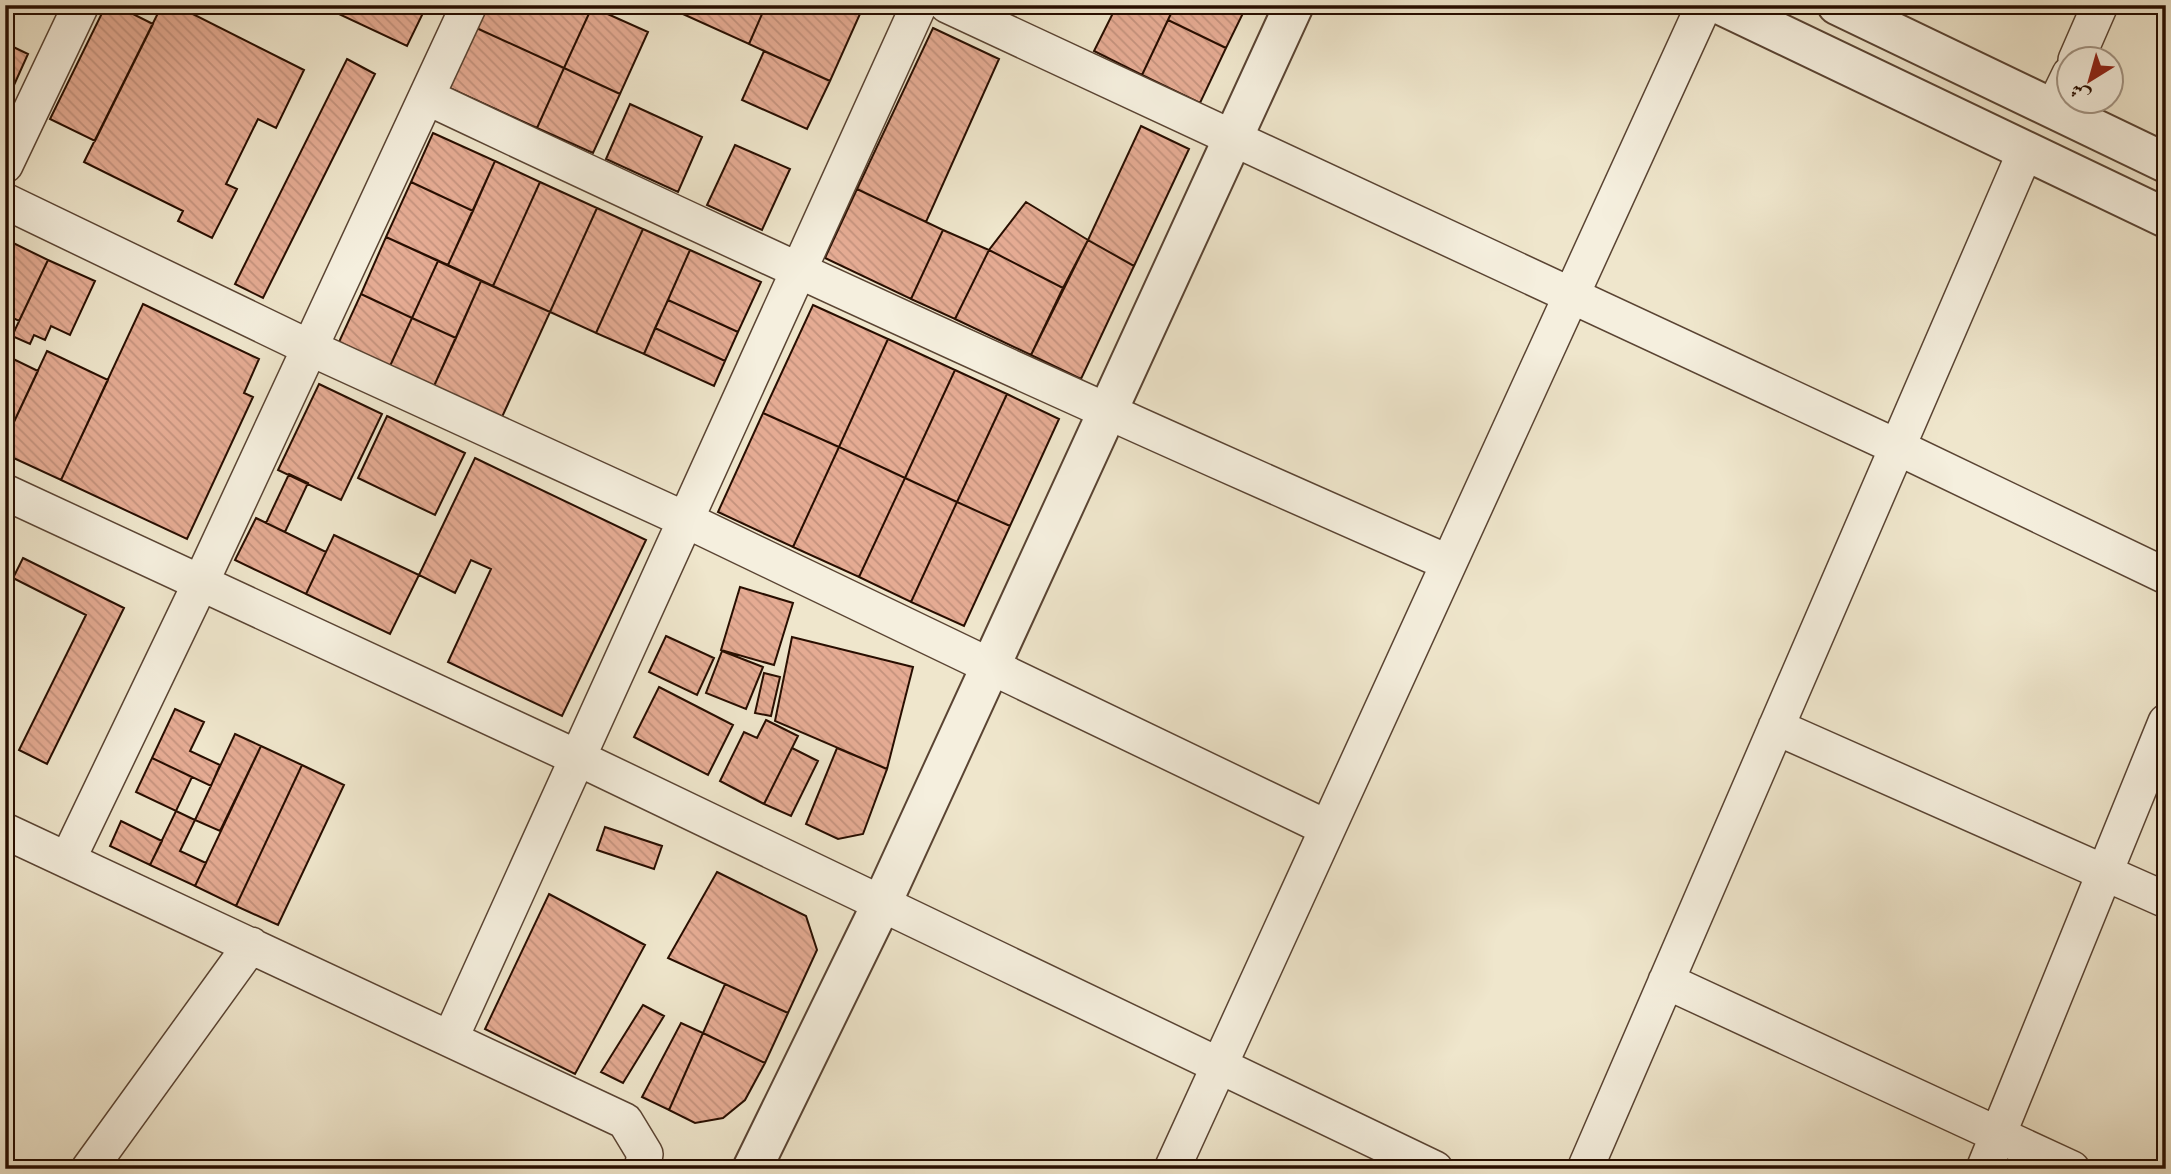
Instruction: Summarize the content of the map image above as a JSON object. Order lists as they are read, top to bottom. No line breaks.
{"north":"bottom left"}
